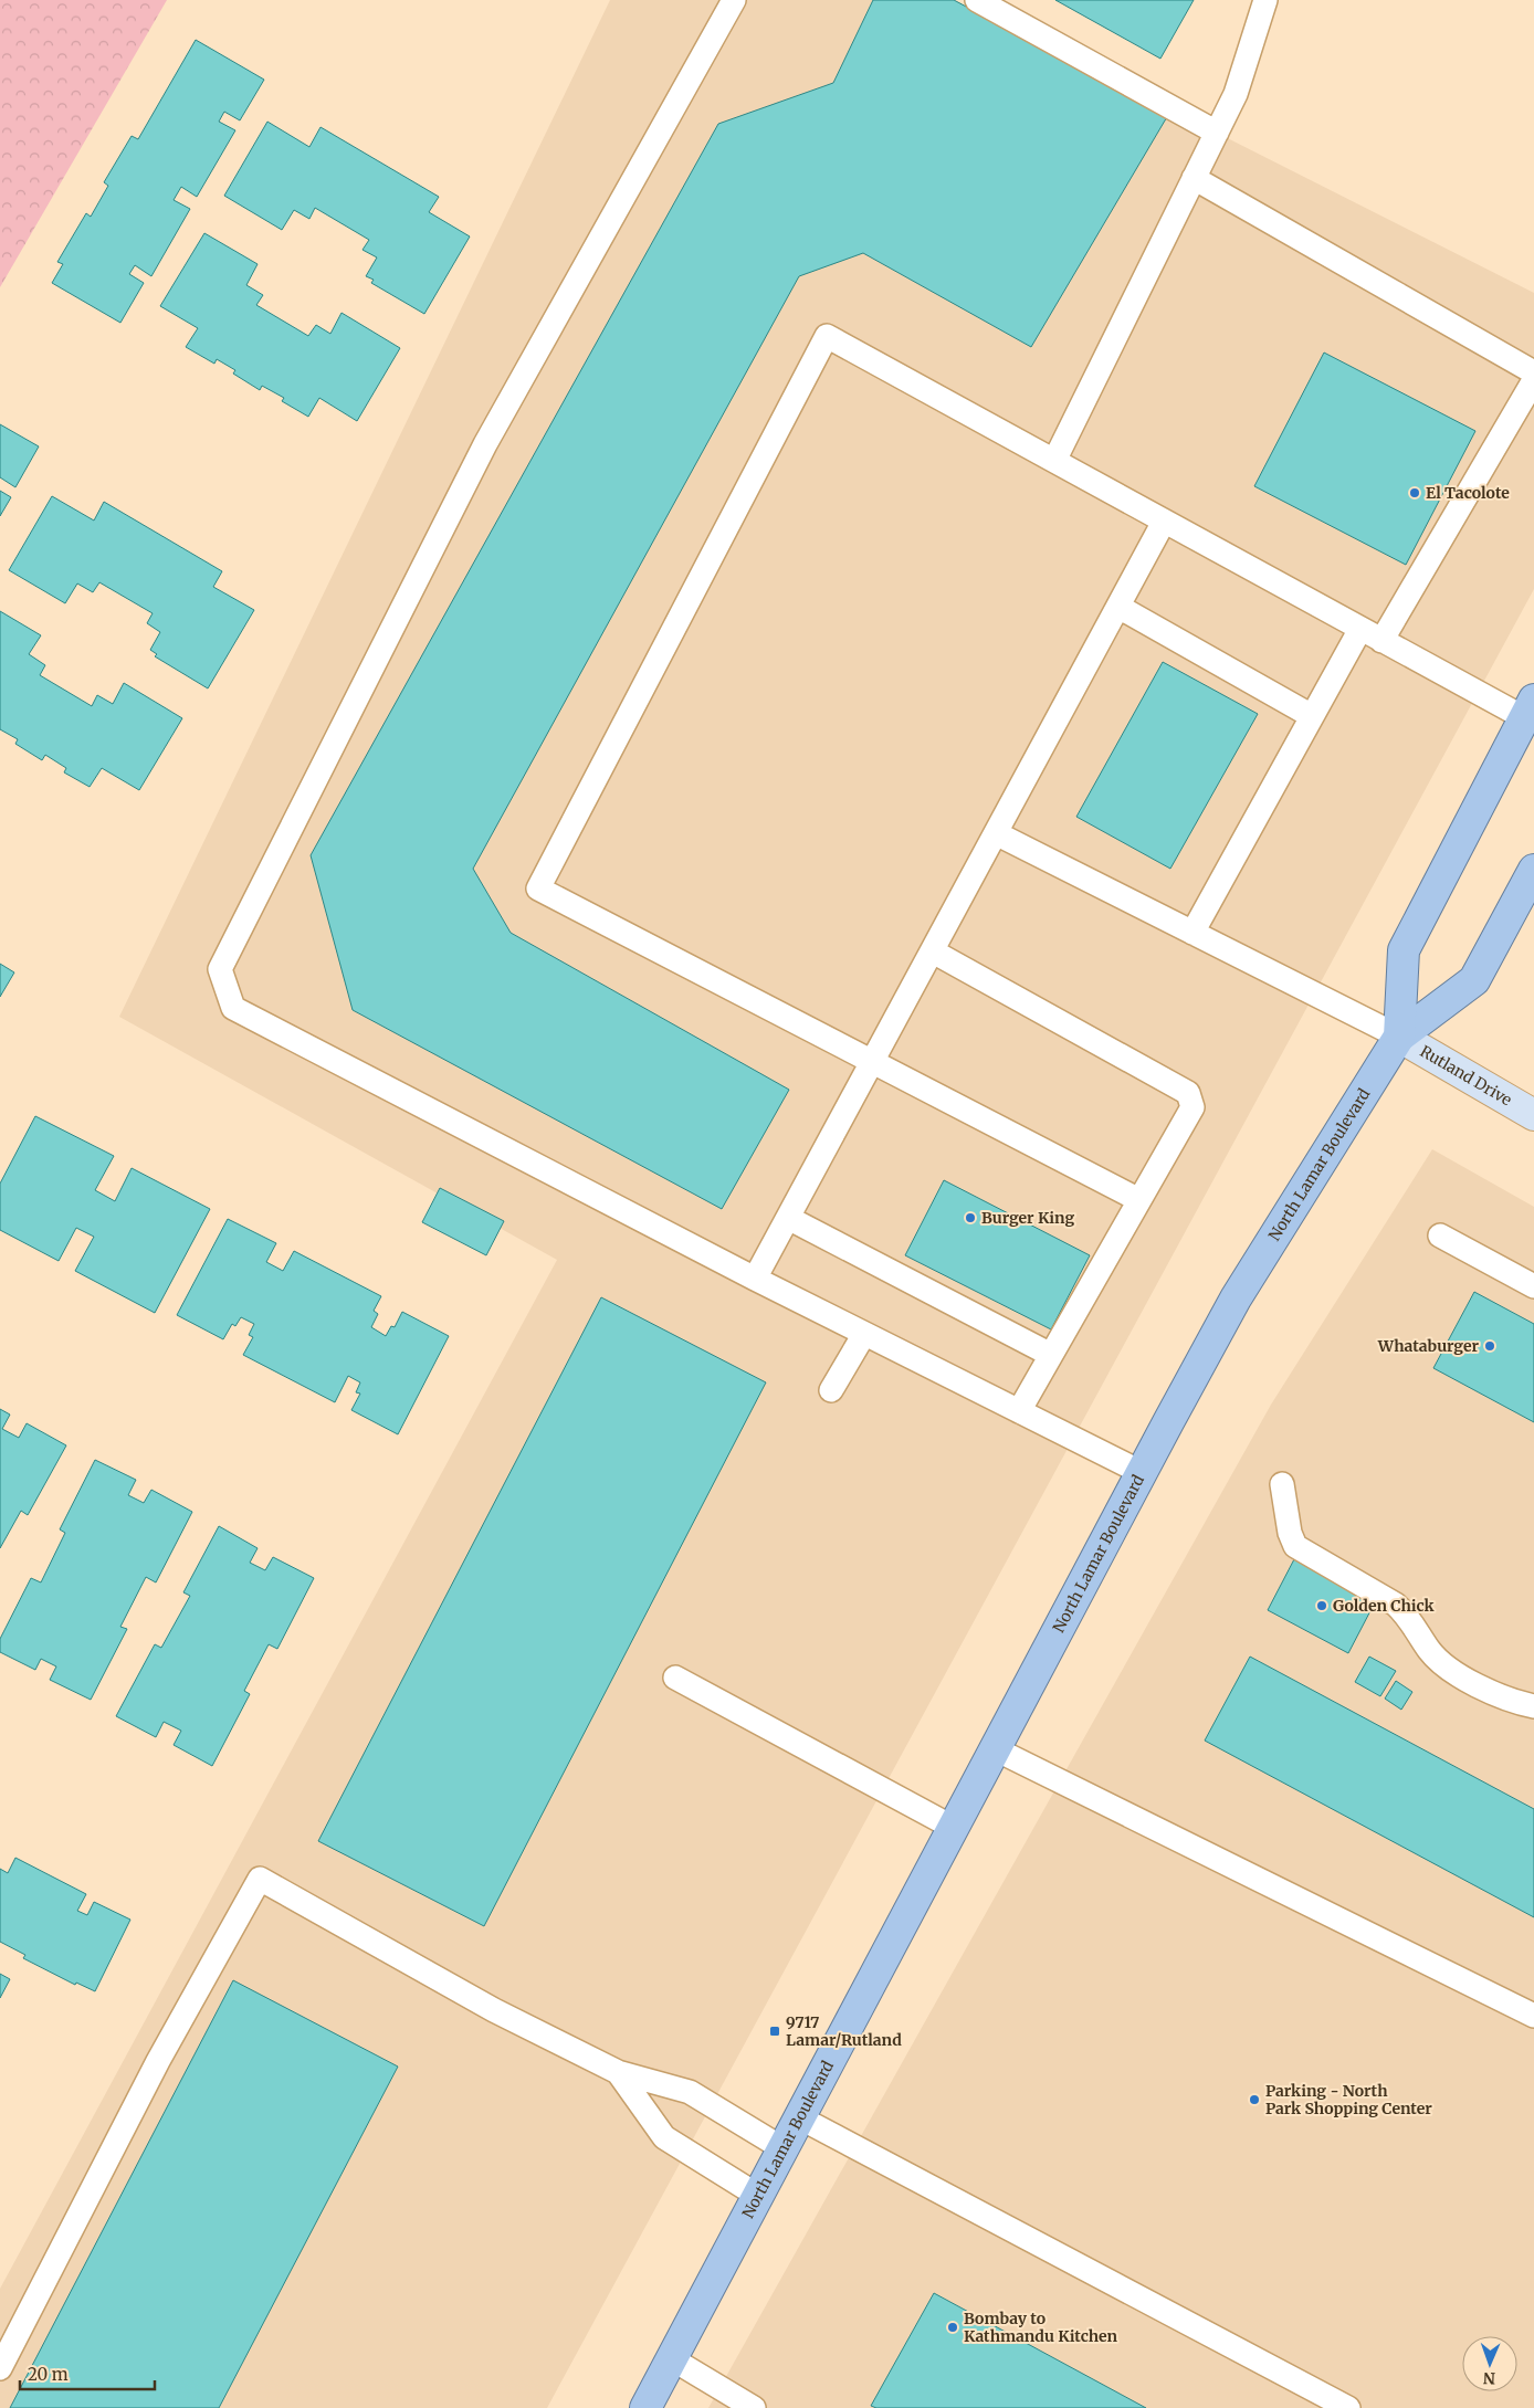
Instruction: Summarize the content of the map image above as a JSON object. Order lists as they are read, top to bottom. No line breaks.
{"streets":{"main road":["North Lamar Boulevard"],"street":["Rutland Drive"]},"crossings":[["Rutland Drive","North Lamar Boulevard"]],"places":{"other":["El Tacolote","Burger King","Whataburger","Golden Chick","Parking - North Park Shopping Center","Bombay to Kathmandu Kitchen"],"transit":["9717 Lamar/Rutland"]},"scale_bar":"20 m","north":"bottom"}
